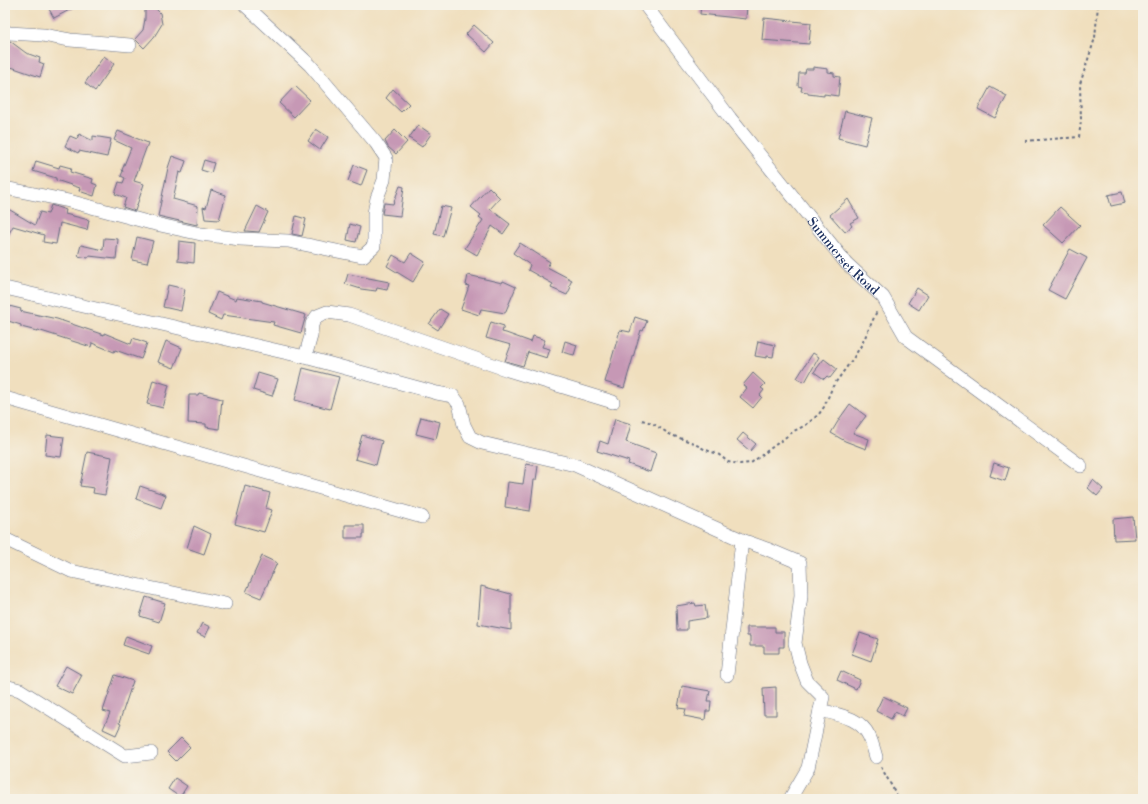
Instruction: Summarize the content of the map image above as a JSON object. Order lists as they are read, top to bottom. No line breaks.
{"streets":{"street":["Summerset Road"]}}
